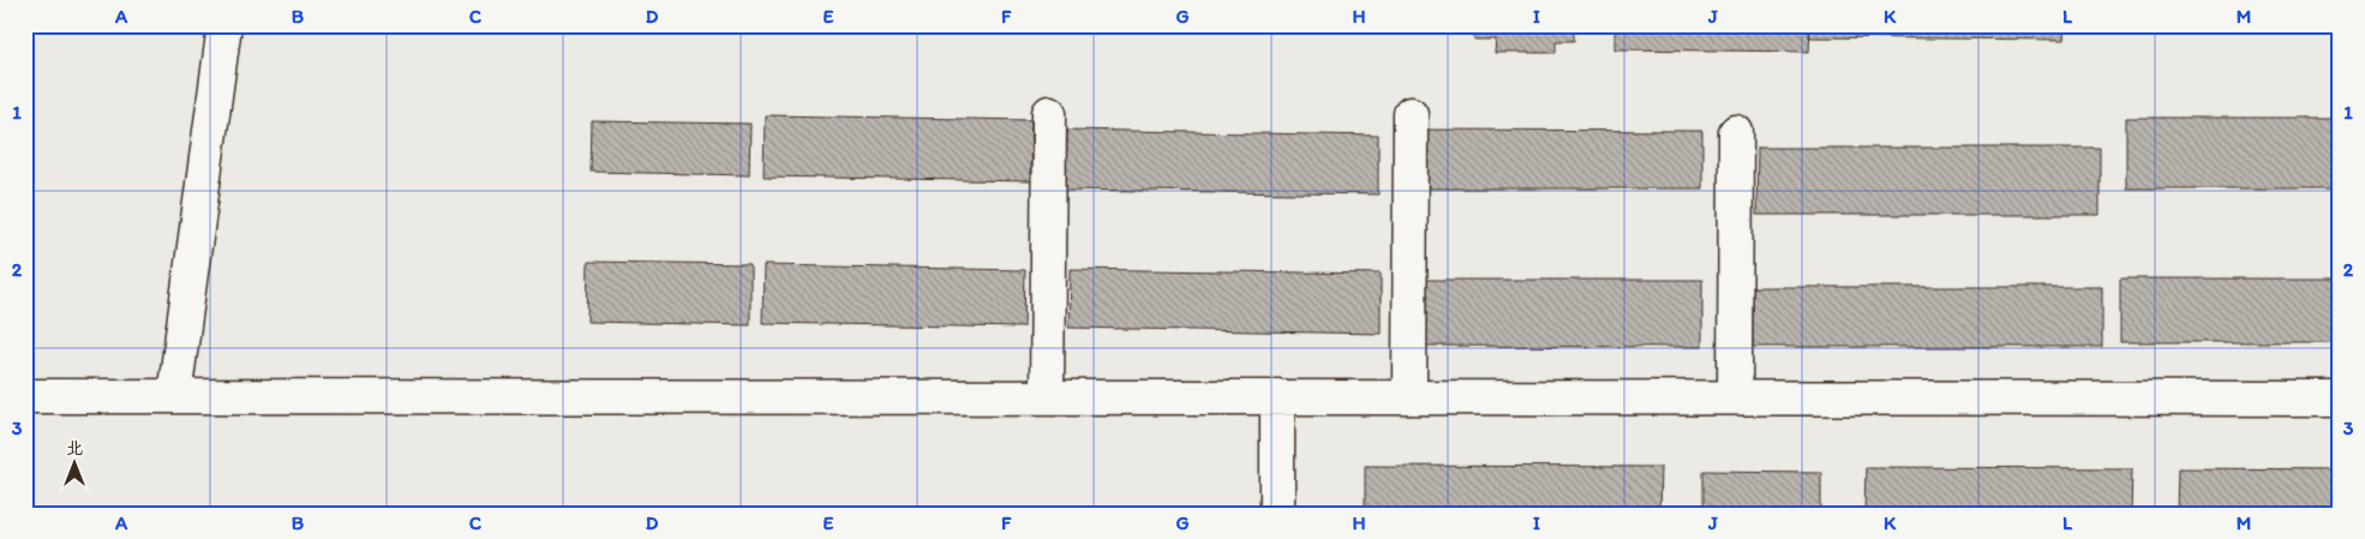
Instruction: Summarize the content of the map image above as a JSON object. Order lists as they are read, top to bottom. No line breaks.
{"north":"top","grid":{"columns":["A","B","C","D","E","F","G","H","I","J","K","L","M"],"rows":["1","2","3"]}}
